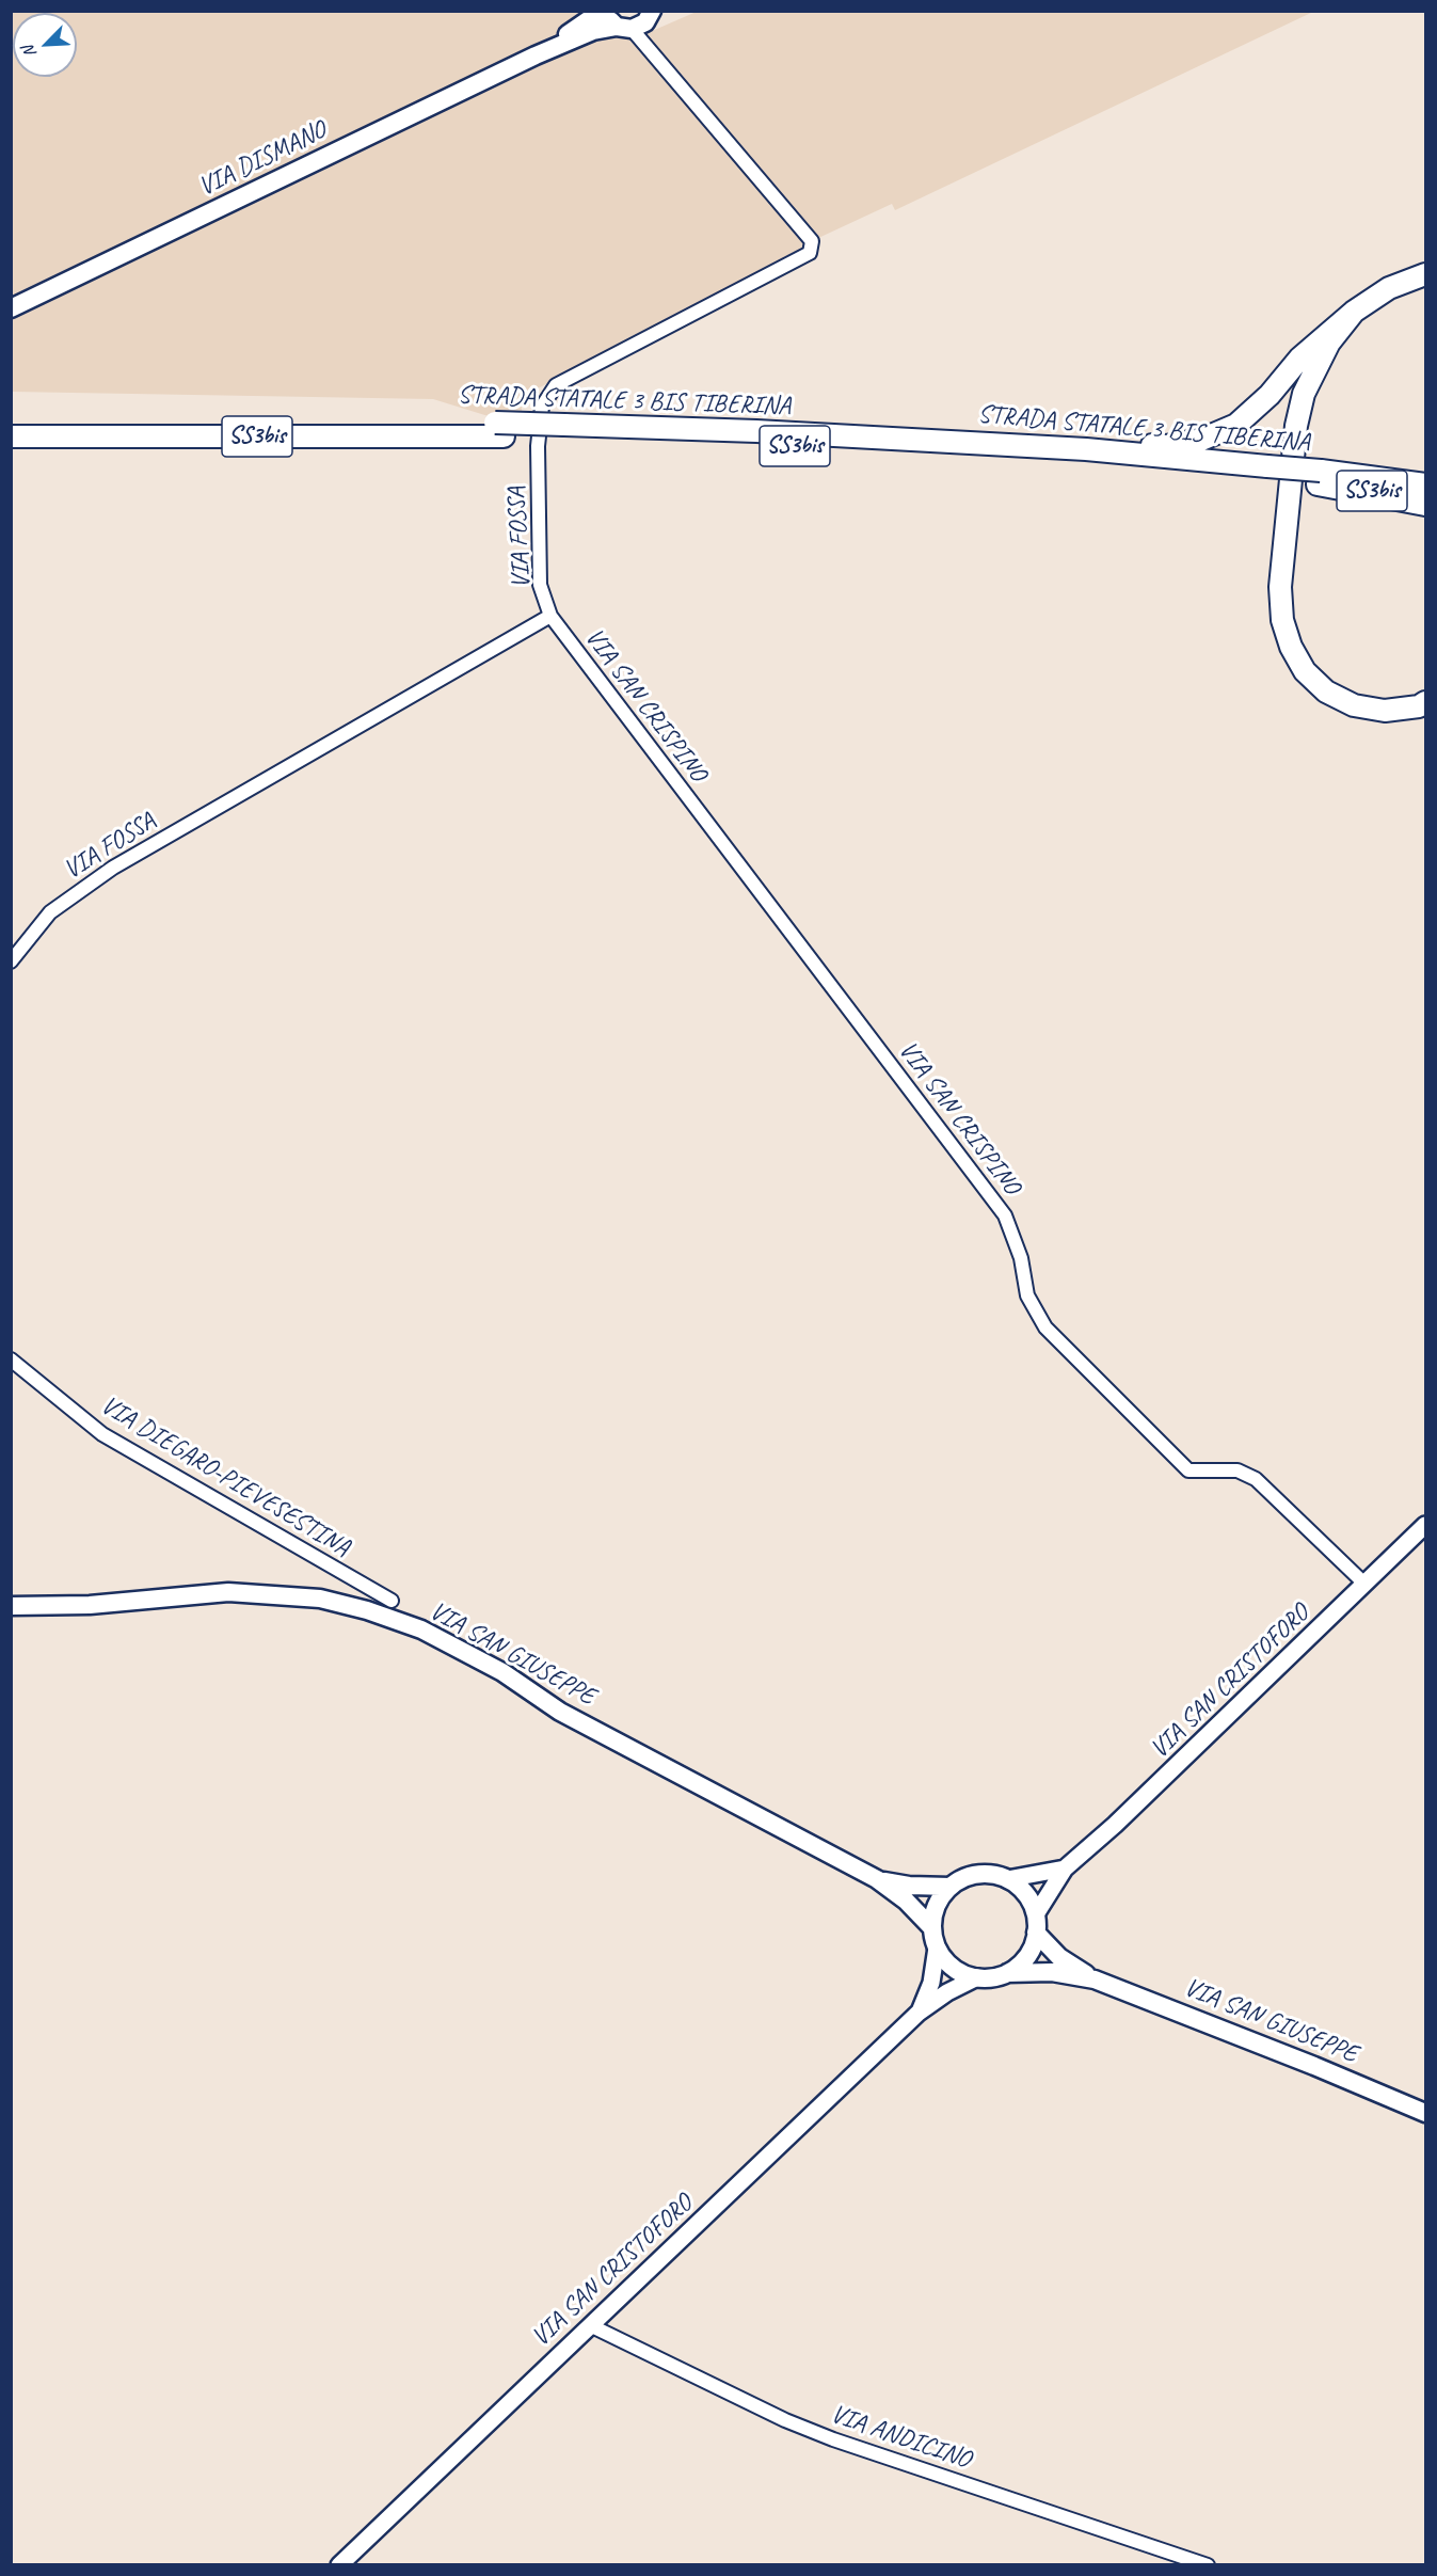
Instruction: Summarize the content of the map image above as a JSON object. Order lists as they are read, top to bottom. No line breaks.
{"streets":{"highway":["STRADA STATALE 3 BIS TIBERINA","SS3bis"],"main road":["VIA DISMANO","VIA SAN GIUSEPPE"],"street":["VIA FOSSA","VIA SAN CRISPINO","VIA DIEGARO-PIEVESESTINA","VIA SAN CRISTOFORO","VIA ANDICINO"]},"crossings":[["VIA DISMANO","VIA FOSSA"],["VIA FOSSA","VIA SAN CRISPINO"],["VIA SAN CRISPINO","VIA SAN CRISTOFORO"],["VIA SAN GIUSEPPE","VIA SAN CRISTOFORO"],["VIA SAN CRISTOFORO","VIA ANDICINO"]],"north":"bottom left"}
